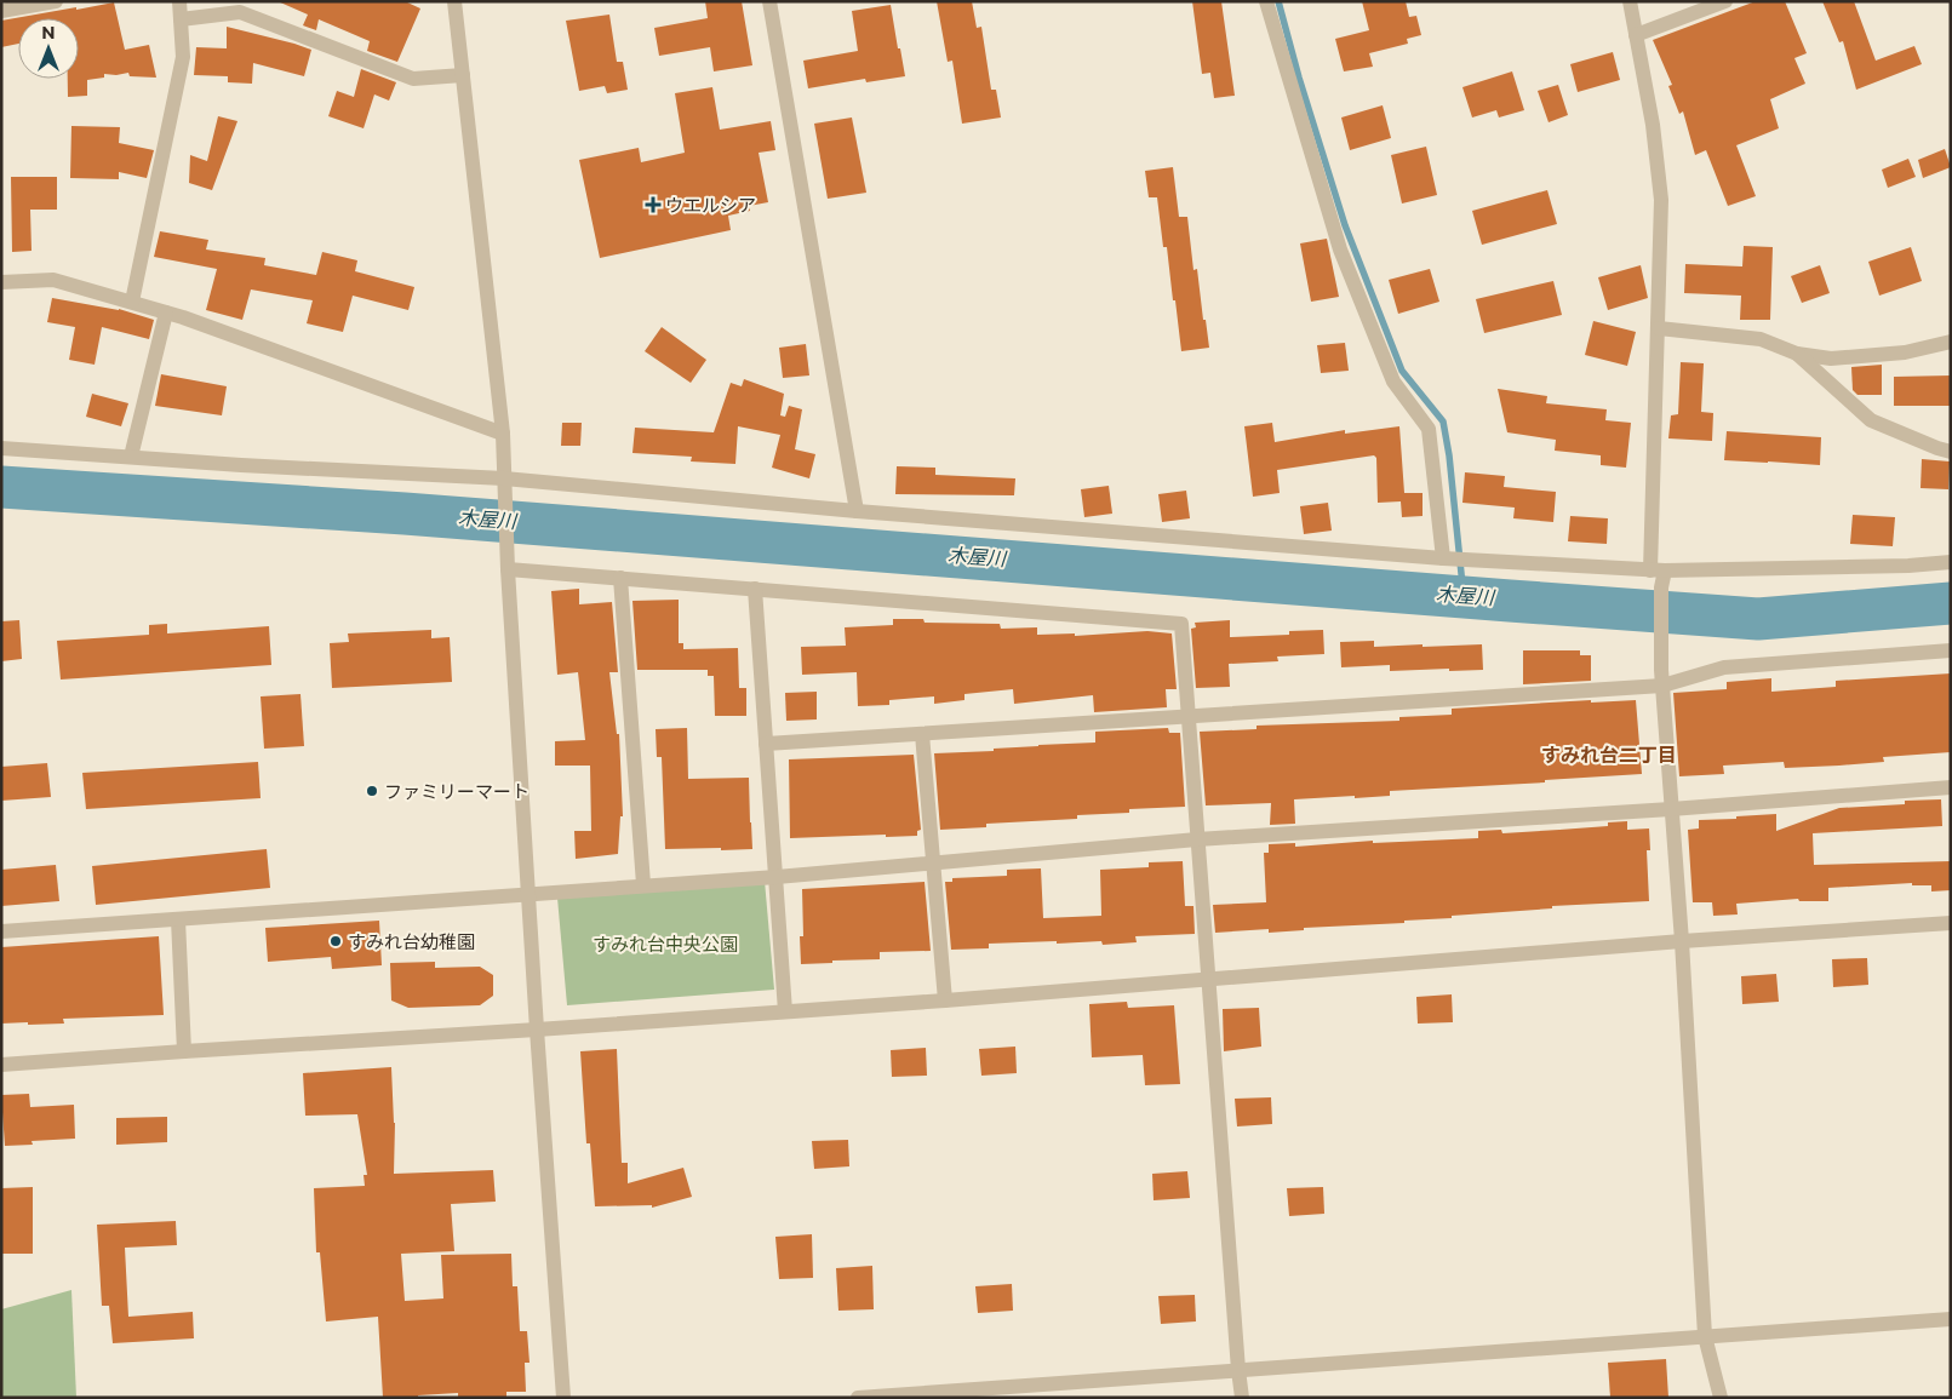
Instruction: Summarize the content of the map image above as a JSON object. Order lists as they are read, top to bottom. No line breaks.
{"districts":["すみれ台二丁目"],"water":["木屋川"],"parks":["すみれ台中央公園"],"places":{"health":["ウエルシア"],"other":["ファミリーマート","すみれ台幼稚園"]},"north":"top"}
